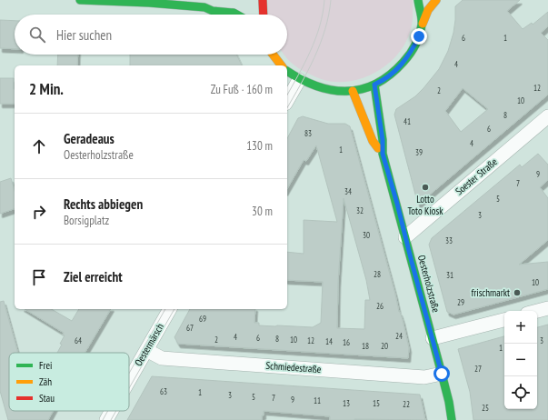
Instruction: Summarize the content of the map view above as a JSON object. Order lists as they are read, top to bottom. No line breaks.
{"streets":{"main road":["Oesterholzstraße"],"street":["Soester Straße","Oestermärsch","Schmiedestraße"]},"crossings":[["Soester Straße","Oesterholzstraße"],["Oesterholzstraße","Schmiedestraße"],["Oestermärsch","Schmiedestraße"]],"places":["Lotto Toto Kiosk","frischmarkt"],"house_numbers":["6","1","4","12","2","10","8","41","6","83","4","1","39","9","7","34","5","32","3","30","33","28","31","10","29","26","69","67","24","4","6","8","2","10","64","12","3","14","16","18","20","1","27","63","1","3","5","7","9","11","13","15","22","25"],"legend":["Frei","Zäh","Stau"],"page":{"search":"Hier suchen","heading":["2 Min.","Zu Fuß · 160 m"],"list":[["Geradeaus","Oesterholzstraße","130 m"],["Rechts abbiegen","Borsigplatz","30 m"],"Ziel erreicht"],"map_buttons":["+","−"]}}
